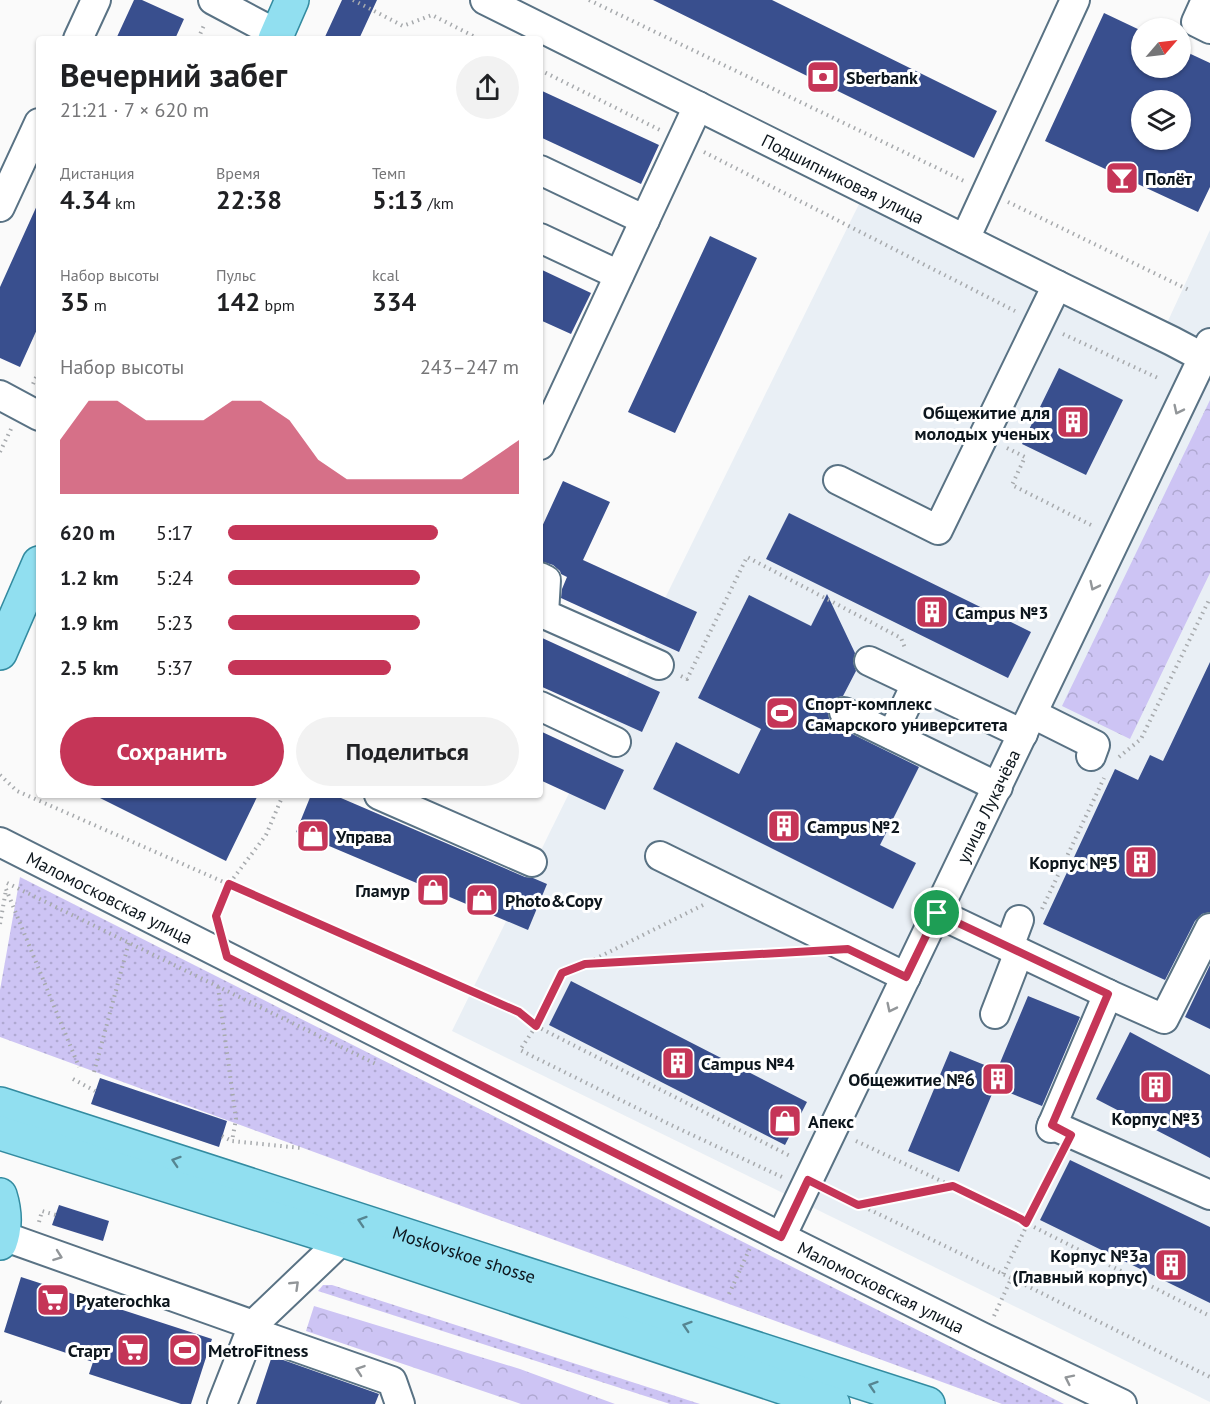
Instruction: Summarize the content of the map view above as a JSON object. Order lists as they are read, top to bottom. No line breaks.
{"streets":{"main road":["Moskovskoe shosse"],"street":["Подшипниковая улица","улица Лукачёва","Маломосковская улица"]},"crossings":[["Подшипниковая улица","улица Лукачёва"],["улица Лукачёва","Маломосковская улица"]],"places":{"bank":["Sberbank"],"bar":["Полёт"],"building":["Общежитие для молодых ученых","Campus №3","Campus №2","Корпус №5","Campus №4","Общежитие №6","Корпус №3","Корпус №3a (Главный корпус)"],"sports":["Спорт-комплекс Самарского университета","MetroFitness"],"shop":["Управа","Гламур","Photo&Copy","Апекс"],"supermarket":["Pyaterochka","Старт"]},"north":"top right","page":{"heading":["Вечерний забег","21:21 · 7 × 620 m"],"stats":[["Дистанция","4.34 km"],["Время","22:38"],["Темп","5:13 /km"],["Набор высоты","35 m"],["Пульс","142 bpm"],["kcal","334"]],"chart":["Набор высоты","243–247 m"],"list":[{"name":"620 m","note":"5:17"},{"name":"1.2 km","note":"5:24"},{"name":"1.9 km","note":"5:23"},{"name":"2.5 km","note":"5:37"}],"buttons":["Сохранить","Поделиться"]}}
